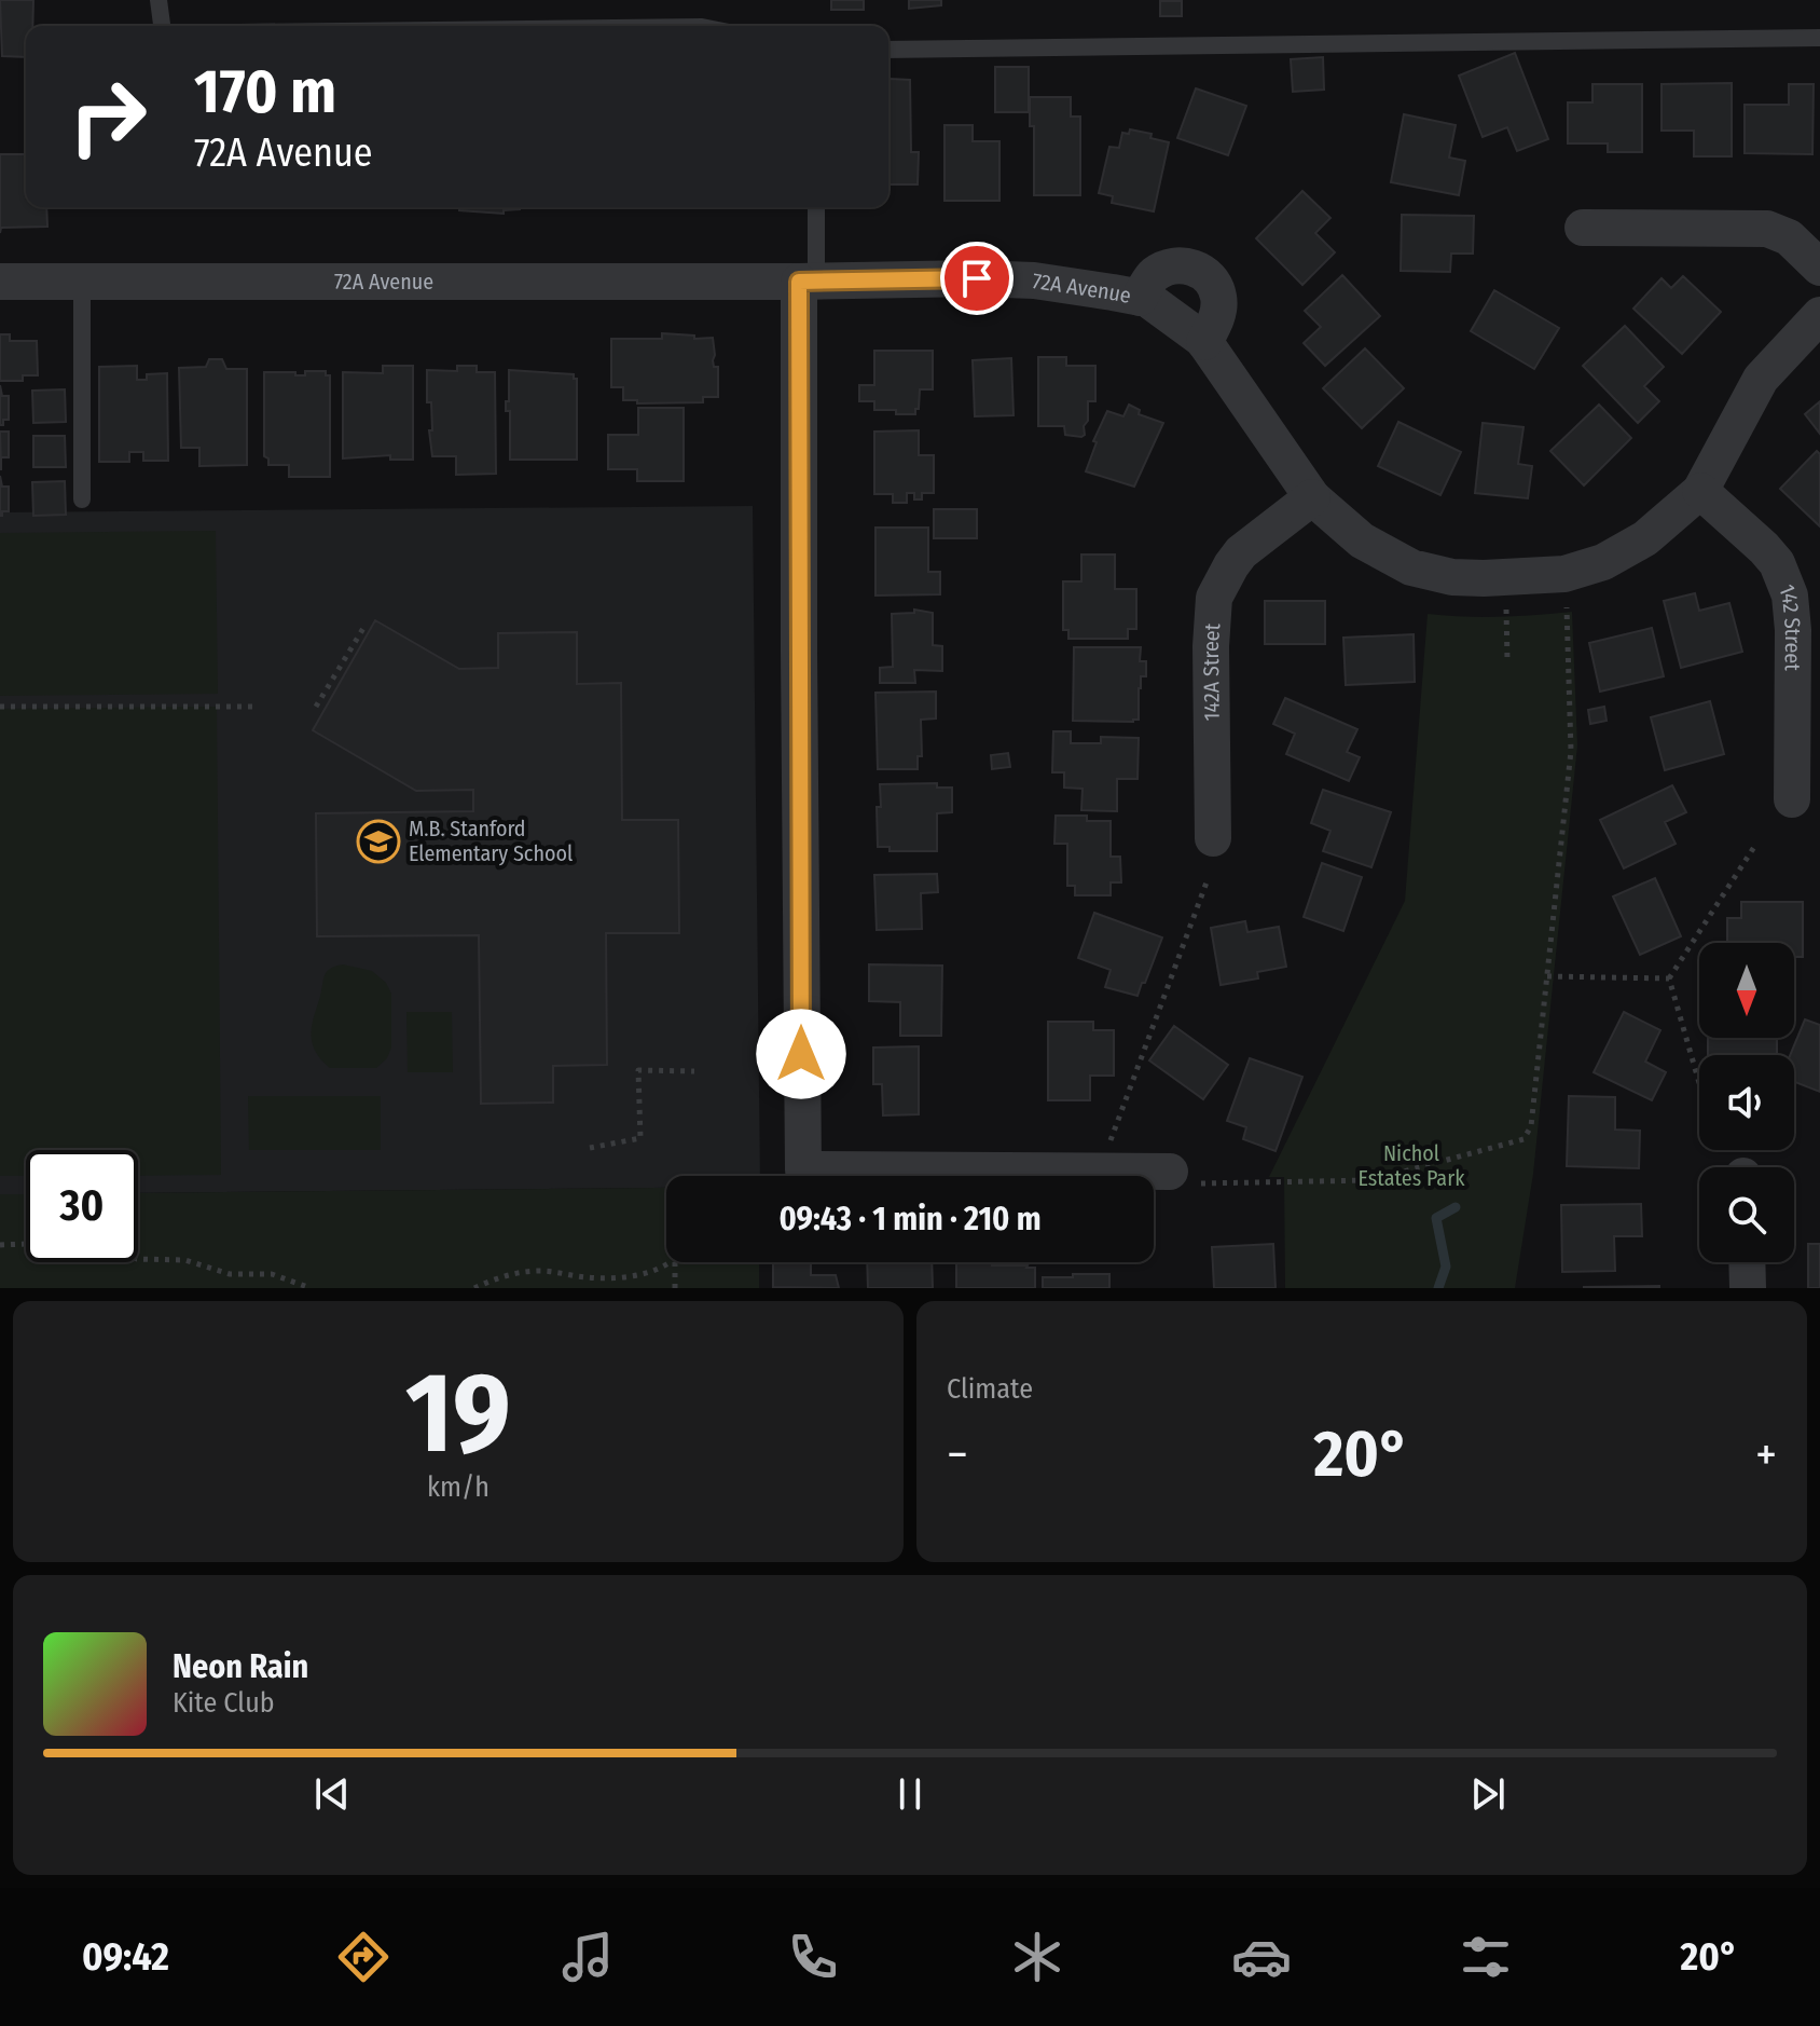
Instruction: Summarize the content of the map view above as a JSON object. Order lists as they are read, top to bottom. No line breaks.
{"streets":{"street":["72A Avenue","142 Street","142A Street"]},"crossings":[["72A Avenue","142 Street"],["72A Avenue","142A Street"]],"parks":["Nichol Estates Park"],"places":{"school or university":["M.B. Stanford Elementary School"]},"north":"bottom","page":{"turn":["170 m","72A Avenue"],"limit":"30","trip":"09:43 · 1 min · 210 m","tile":[["19","km/h"],"Climate"],"heat":["−","20°","+"],"song":["Neon Rain","Kite Club"],"tabs":["09:42","20°"]}}
